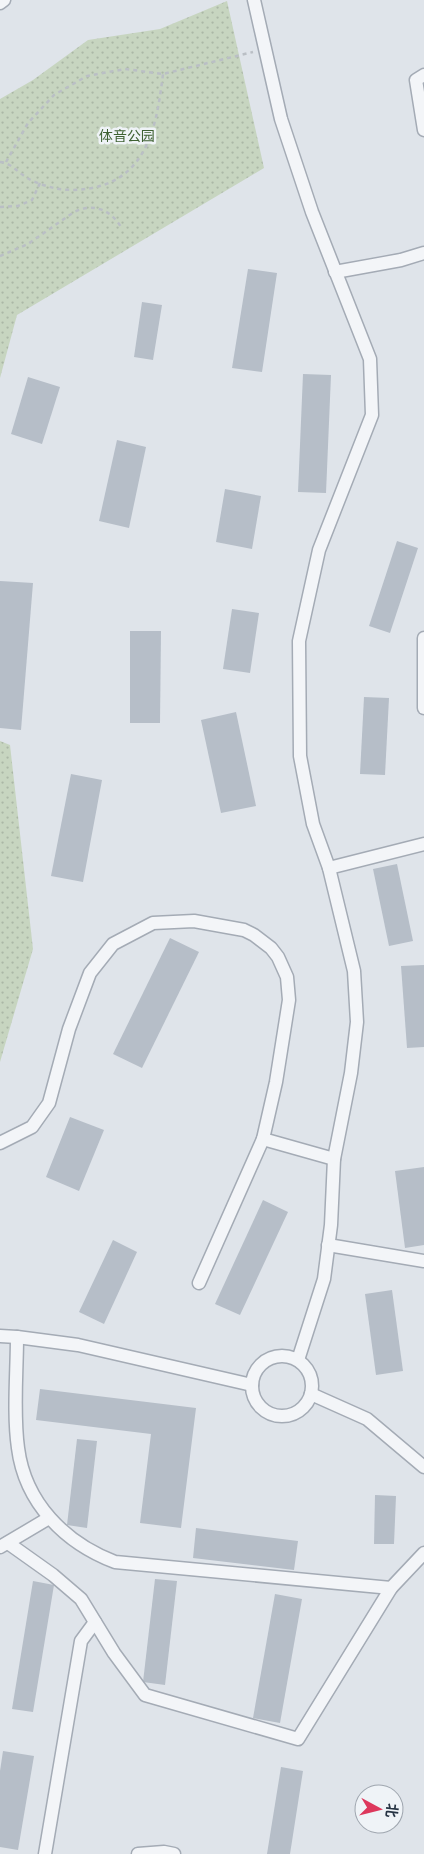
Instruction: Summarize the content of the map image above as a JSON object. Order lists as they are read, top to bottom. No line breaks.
{"parks":["体音公园"],"north":"right"}
